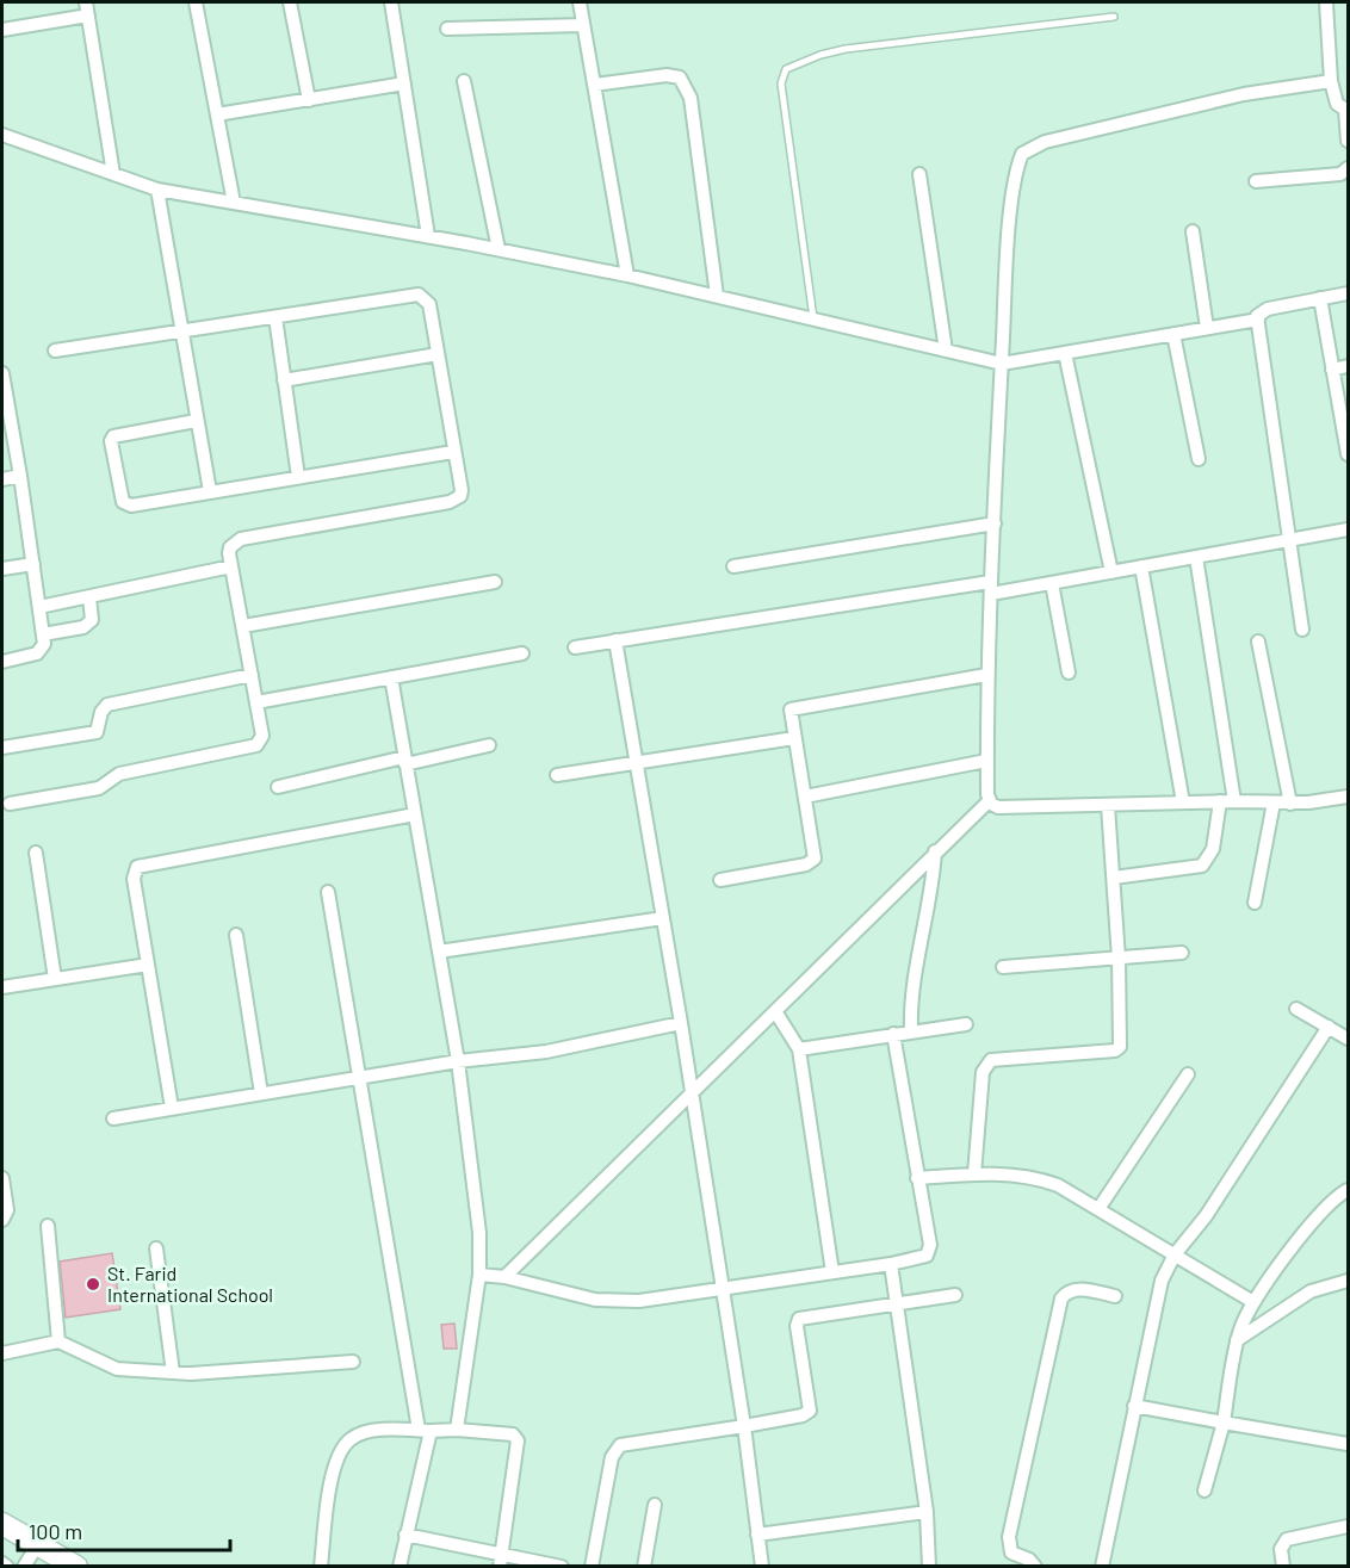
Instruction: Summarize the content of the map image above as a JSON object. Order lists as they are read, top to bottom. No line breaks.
{"places":["St. Farid International School"],"scale_bar":"100 m"}
